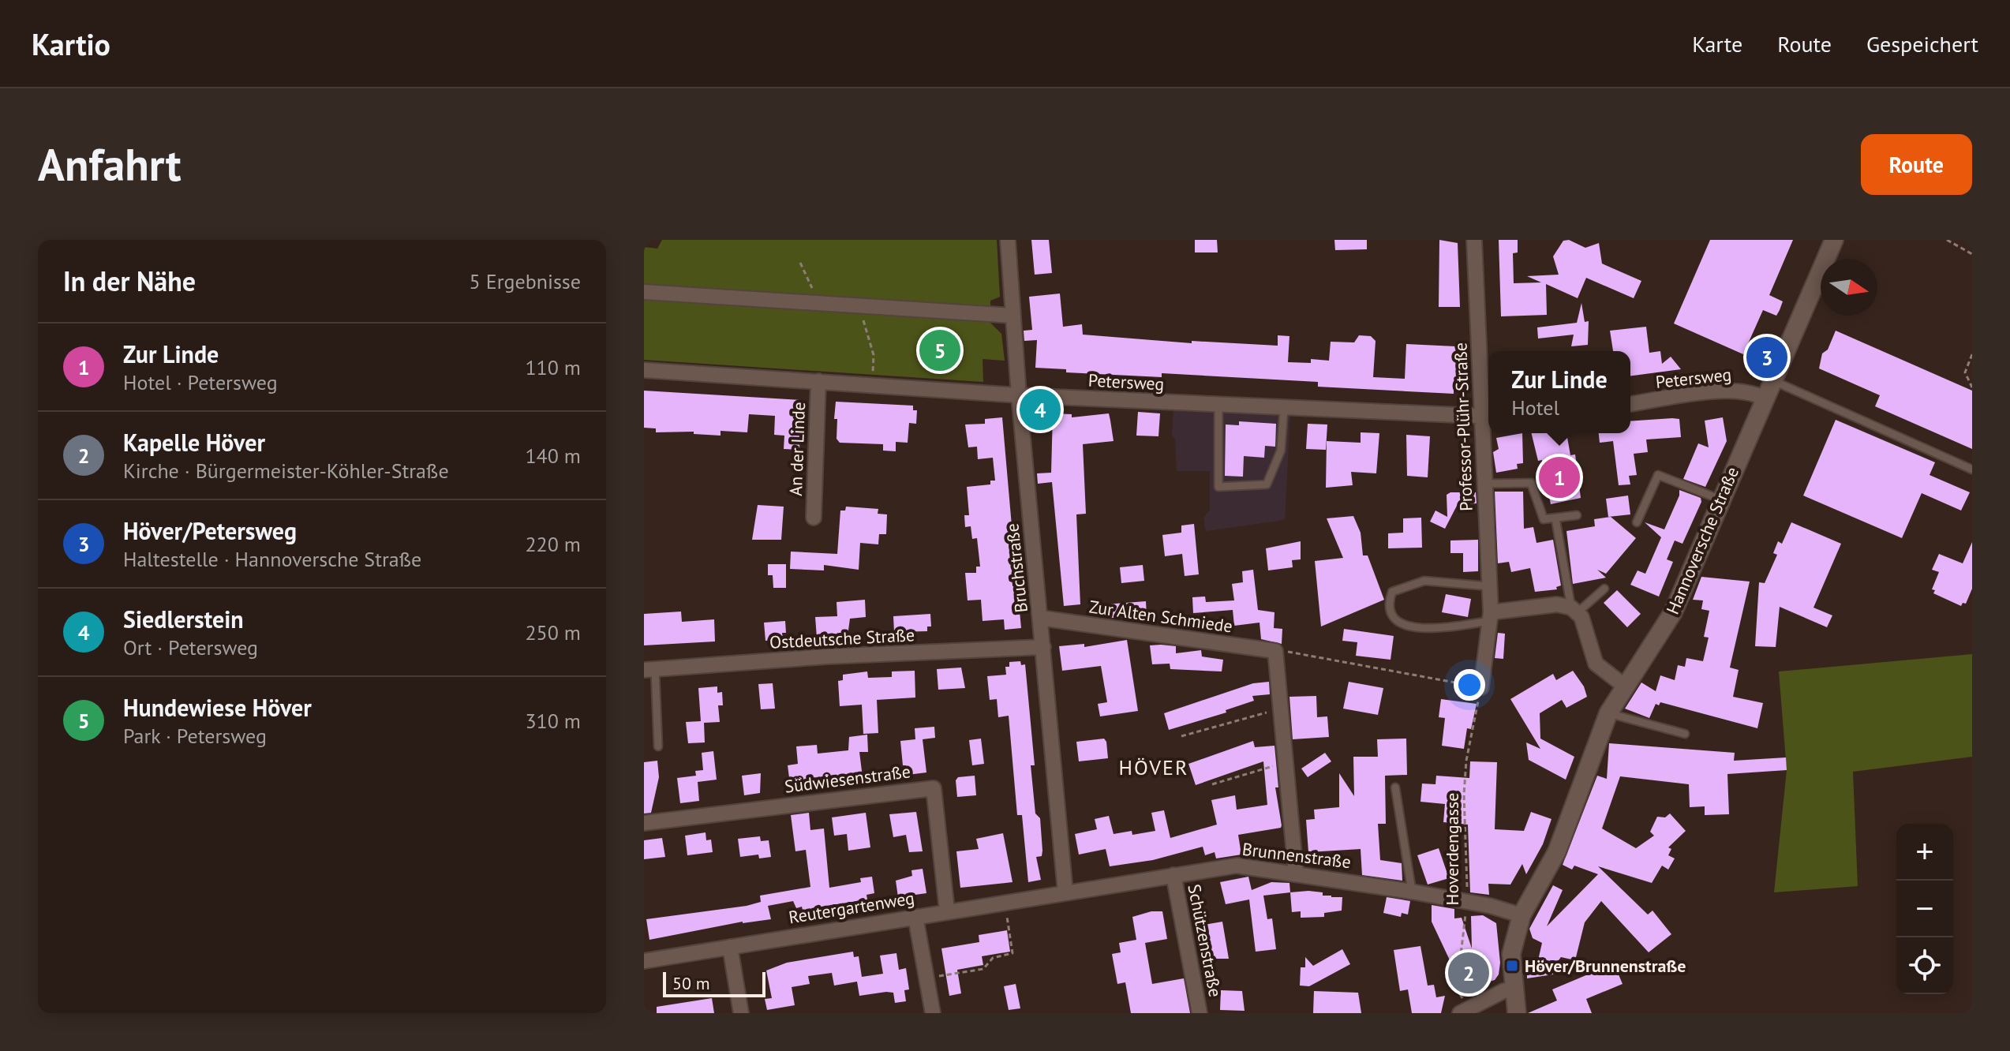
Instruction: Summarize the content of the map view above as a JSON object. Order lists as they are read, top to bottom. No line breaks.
{"streets":{"street":["Petersweg","Professor-Plühr-Straße","An der Linde","Hannoversche Straße","Bruchstraße","Zur Alten Schmiede","Ostdeutsche Straße","Südwiesenstraße","Brunnenstraße","Reutergartenweg","Schützenstraße"],"path":["Hoverdengasse"]},"crossings":[["Petersweg","Professor-Plühr-Straße"],["Petersweg","An der Linde"],["Petersweg","Hannoversche Straße"],["Petersweg","Bruchstraße"],["Professor-Plühr-Straße","Hoverdengasse"],["Hannoversche Straße","Brunnenstraße"],["Bruchstraße","Zur Alten Schmiede"],["Bruchstraße","Ostdeutsche Straße"],["Bruchstraße","Brunnenstraße"],["Bruchstraße","Reutergartenweg"],["Südwiesenstraße","Reutergartenweg"],["Hoverdengasse","Brunnenstraße"],["Brunnenstraße","Reutergartenweg"],["Brunnenstraße","Schützenstraße"]],"districts":["HÖVER"],"places":{"transit":["Höver/Brunnenstraße"]},"scale_bar":"50 m","north":"right","page":{"header":"Kartio","nav":["Karte","Route","Gespeichert"],"buttons":"Route","title":"Anfahrt","heading":["In der Nähe","5 Ergebnisse"],"list":[{"mark":"1","name":"Zur Linde","note":"Hotel · Petersweg","value":"110 m"},{"mark":"2","name":"Kapelle Höver","note":"Kirche · Bürgermeister-Köhler-Straße","value":"140 m"},{"mark":"3","name":"Höver/Petersweg","note":"Haltestelle · Hannoversche Straße","value":"220 m"},{"mark":"4","name":"Siedlerstein","note":"Ort · Petersweg","value":"250 m"},{"mark":"5","name":"Hundewiese Höver","note":"Park · Petersweg","value":"310 m"}],"pins":["5","3","4","1","2"],"popup":["Zur Linde","Hotel"],"map_buttons":["+","−"],"scale":"50 m"}}
